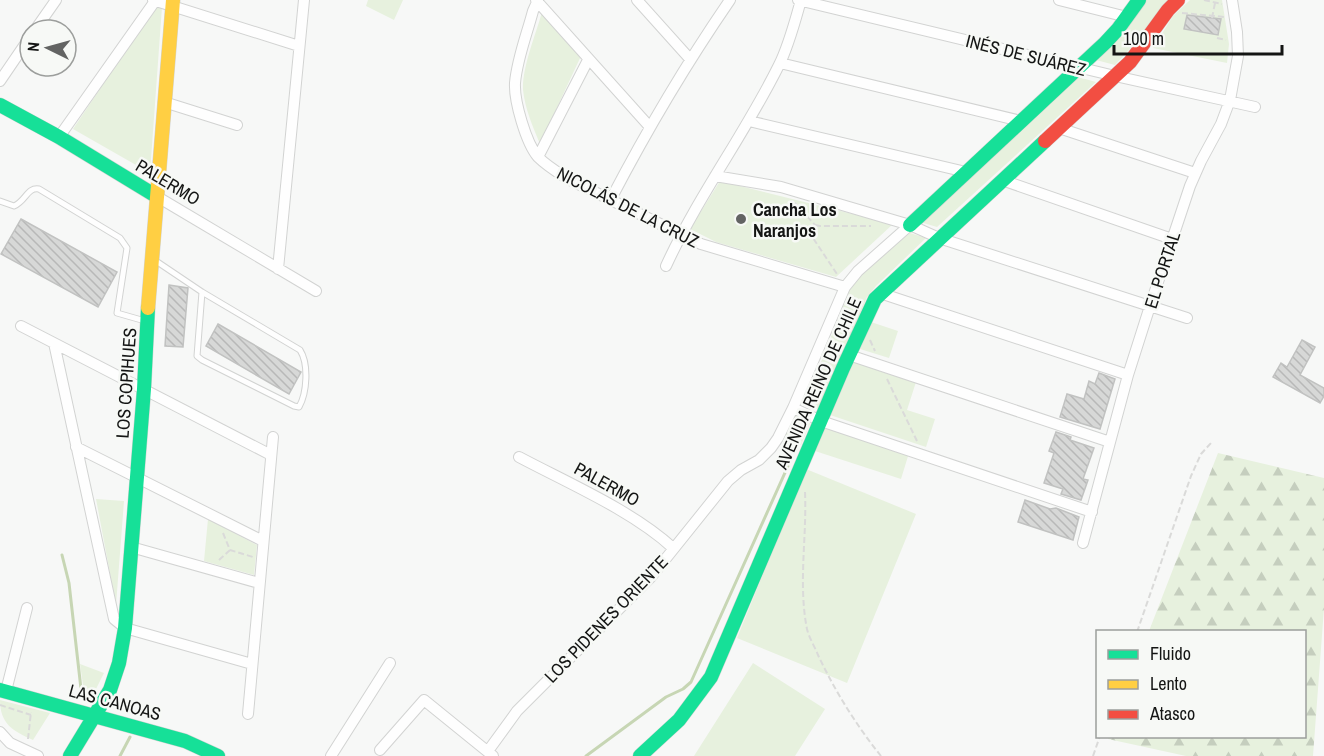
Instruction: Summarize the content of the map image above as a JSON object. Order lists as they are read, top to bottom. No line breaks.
{"streets":{"street":["INÉS DE SUÁREZ","PALERMO","NICOLÁS DE LA CRUZ","EL PORTAL","LOS COPIHUES","AVENIDA REINO DE CHILE","LOS PIDENES ORIENTE","LAS CANOAS"]},"crossings":[["INÉS DE SUÁREZ","EL PORTAL"],["INÉS DE SUÁREZ","AVENIDA REINO DE CHILE"],["PALERMO","LOS COPIHUES"],["PALERMO","LOS PIDENES ORIENTE"],["NICOLÁS DE LA CRUZ","AVENIDA REINO DE CHILE"],["LOS COPIHUES","LAS CANOAS"],["AVENIDA REINO DE CHILE","LOS PIDENES ORIENTE"]],"places":["Cancha Los Naranjos"],"legend":["Fluido","Lento","Atasco"],"scale_bar":"100 m","north":"left"}
